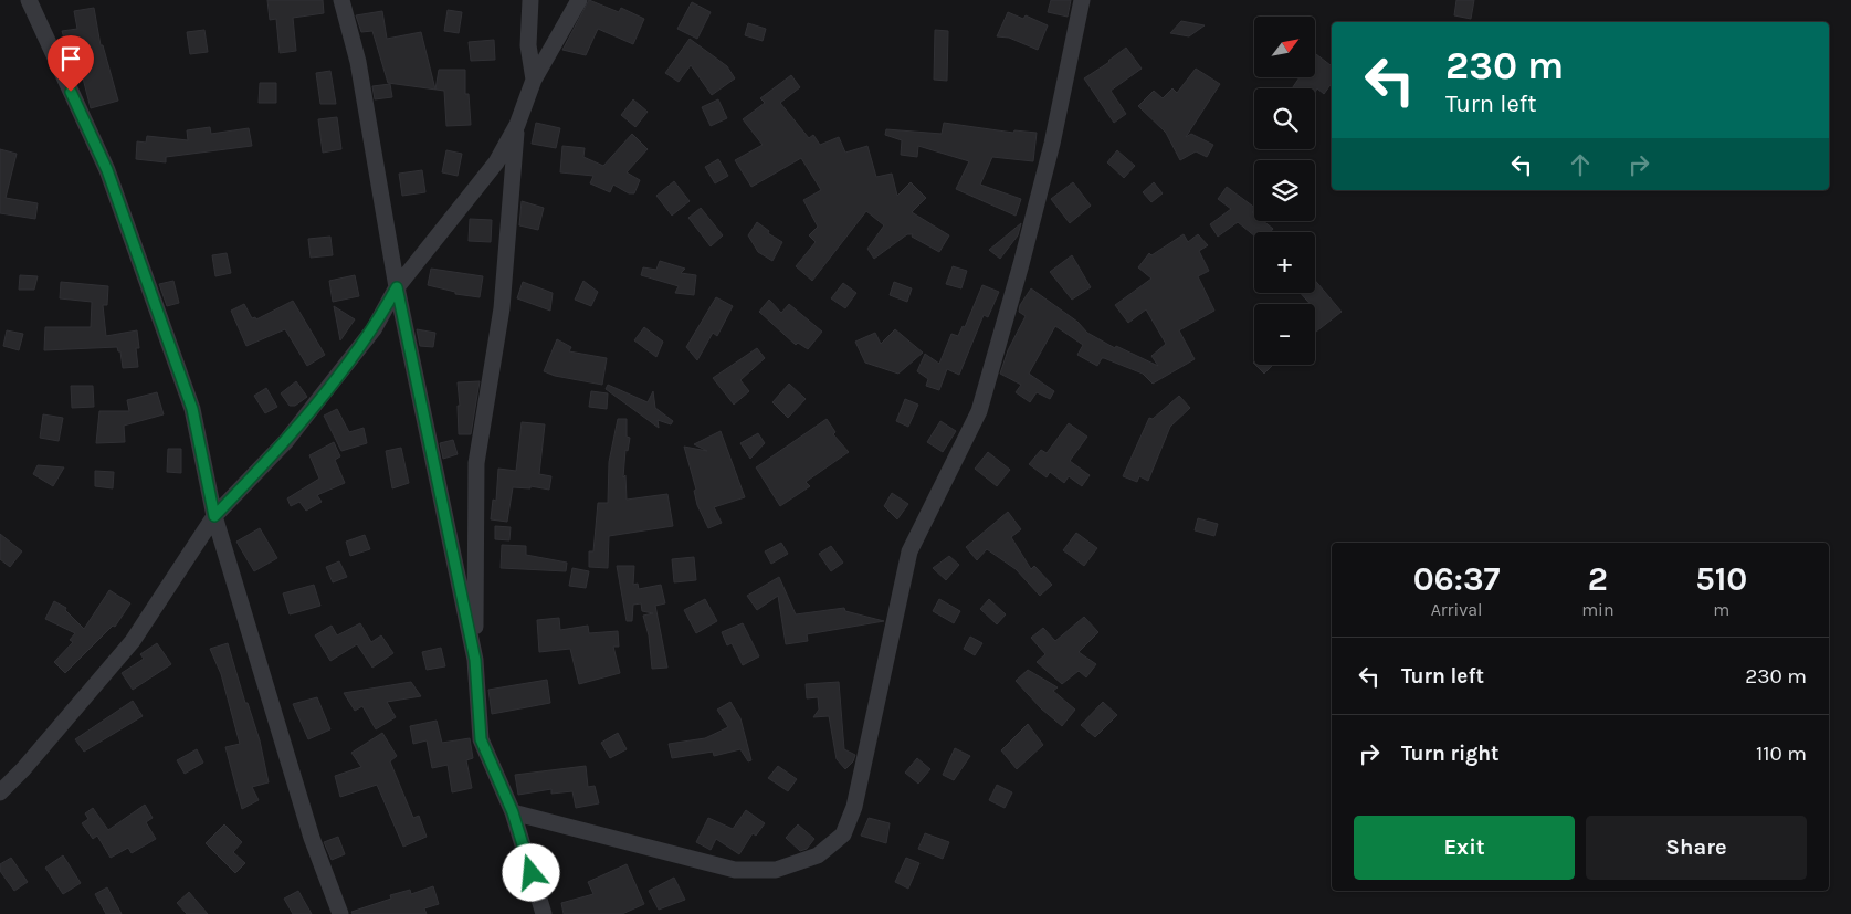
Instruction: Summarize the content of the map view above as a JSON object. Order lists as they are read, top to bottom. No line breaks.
{"north":"top right","page":{"map_buttons":["+","−"],"turn":["230 m","Turn left"],"eta":["06:37","Arrival","2","min","510","m"],"list":[{"name":"Turn left","value":"230 m"},{"name":"Turn right","value":"110 m"}],"buttons":["Exit","Share"]}}
